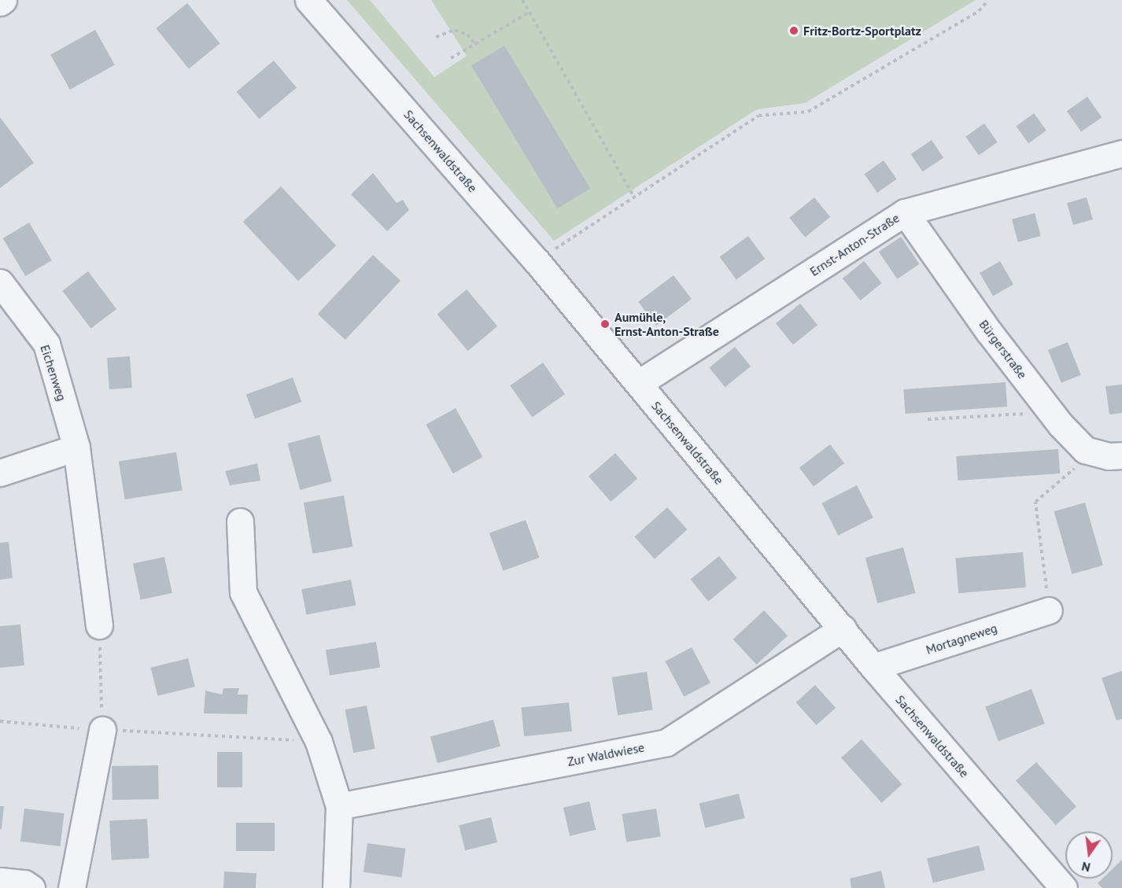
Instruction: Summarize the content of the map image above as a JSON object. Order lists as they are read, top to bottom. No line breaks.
{"streets":{"street":["Sachsenwaldstraße","Ernst-Anton-Straße","Bürgerstraße","Eichenweg","Mortagneweg","Zur Waldwiese"]},"crossings":[["Sachsenwaldstraße","Ernst-Anton-Straße"],["Sachsenwaldstraße","Mortagneweg"],["Sachsenwaldstraße","Zur Waldwiese"],["Ernst-Anton-Straße","Bürgerstraße"]],"places":["Fritz-Bortz-Sportplatz","Aumühle, Ernst-Anton-Straße"],"north":"bottom"}
